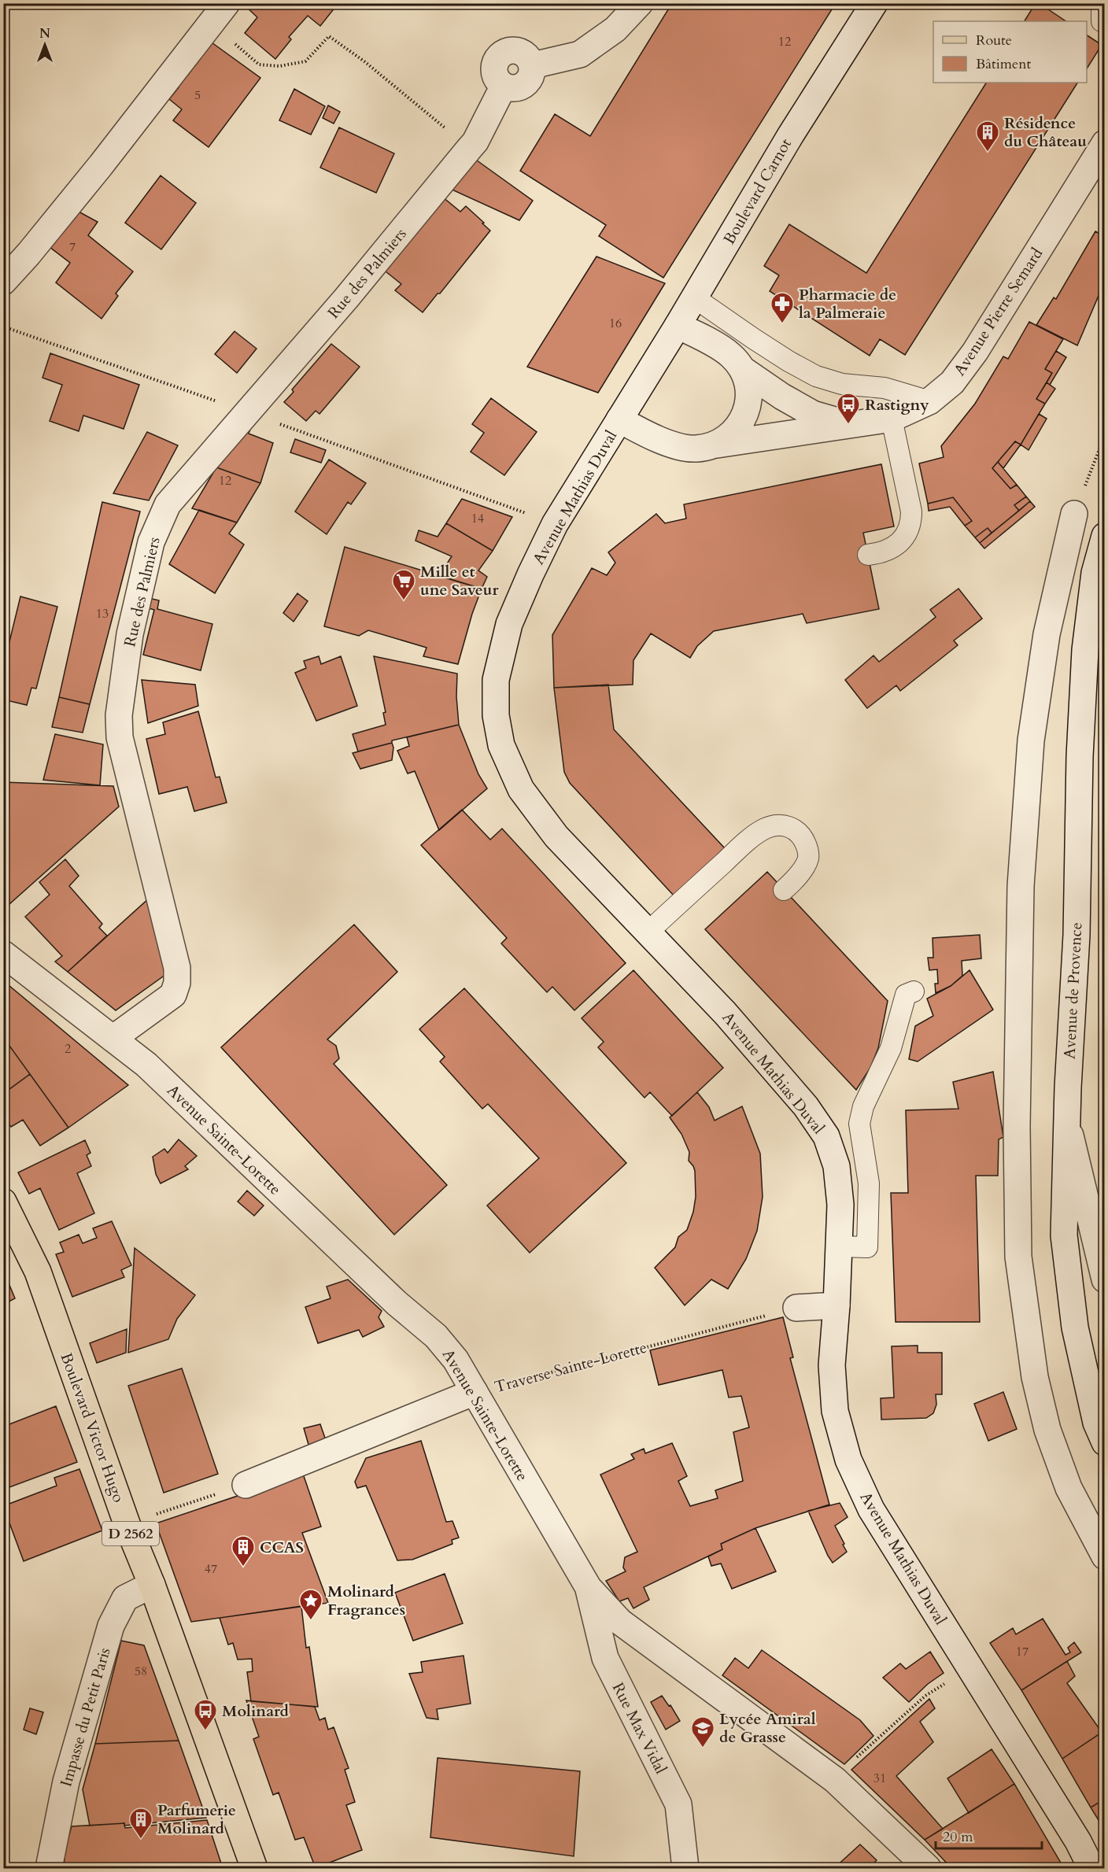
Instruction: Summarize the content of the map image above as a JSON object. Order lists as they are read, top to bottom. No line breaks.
{"streets":{"main road":["Boulevard Victor Hugo","D 2562"],"street":["Boulevard Carnot","Rue des Palmiers","Avenue Pierre Semard","Avenue Mathias Duval","Avenue de Provence","Avenue Sainte-Lorette","Traverse Sainte-Lorette","Impasse du Petit Paris","Rue Max Vidal"]},"crossings":[["Boulevard Carnot","Avenue Pierre Semard"],["Boulevard Carnot","Avenue Mathias Duval"],["Rue des Palmiers","Avenue Sainte-Lorette"],["Avenue Pierre Semard","Avenue Mathias Duval"],["Avenue Sainte-Lorette","Traverse Sainte-Lorette"],["Avenue Sainte-Lorette","Rue Max Vidal"],["Boulevard Victor Hugo","Impasse du Petit Paris"]],"places":{"building":["Résidence du Château","CCAS","Parfumerie Molinard"],"pharmacy":["Pharmacie de la Palmeraie"],"bus stop":["Rastigny","Molinard"],"supermarket":["Mille et une Saveur"],"place":["Molinard Fragrances"],"school or university":["Lycée Amiral de Grasse"]},"house_numbers":["12","5","7","16","12","14","13","2","47","17","58","31"],"legend":["Route","Bâtiment"],"scale_bar":"20 m","north":"top"}
